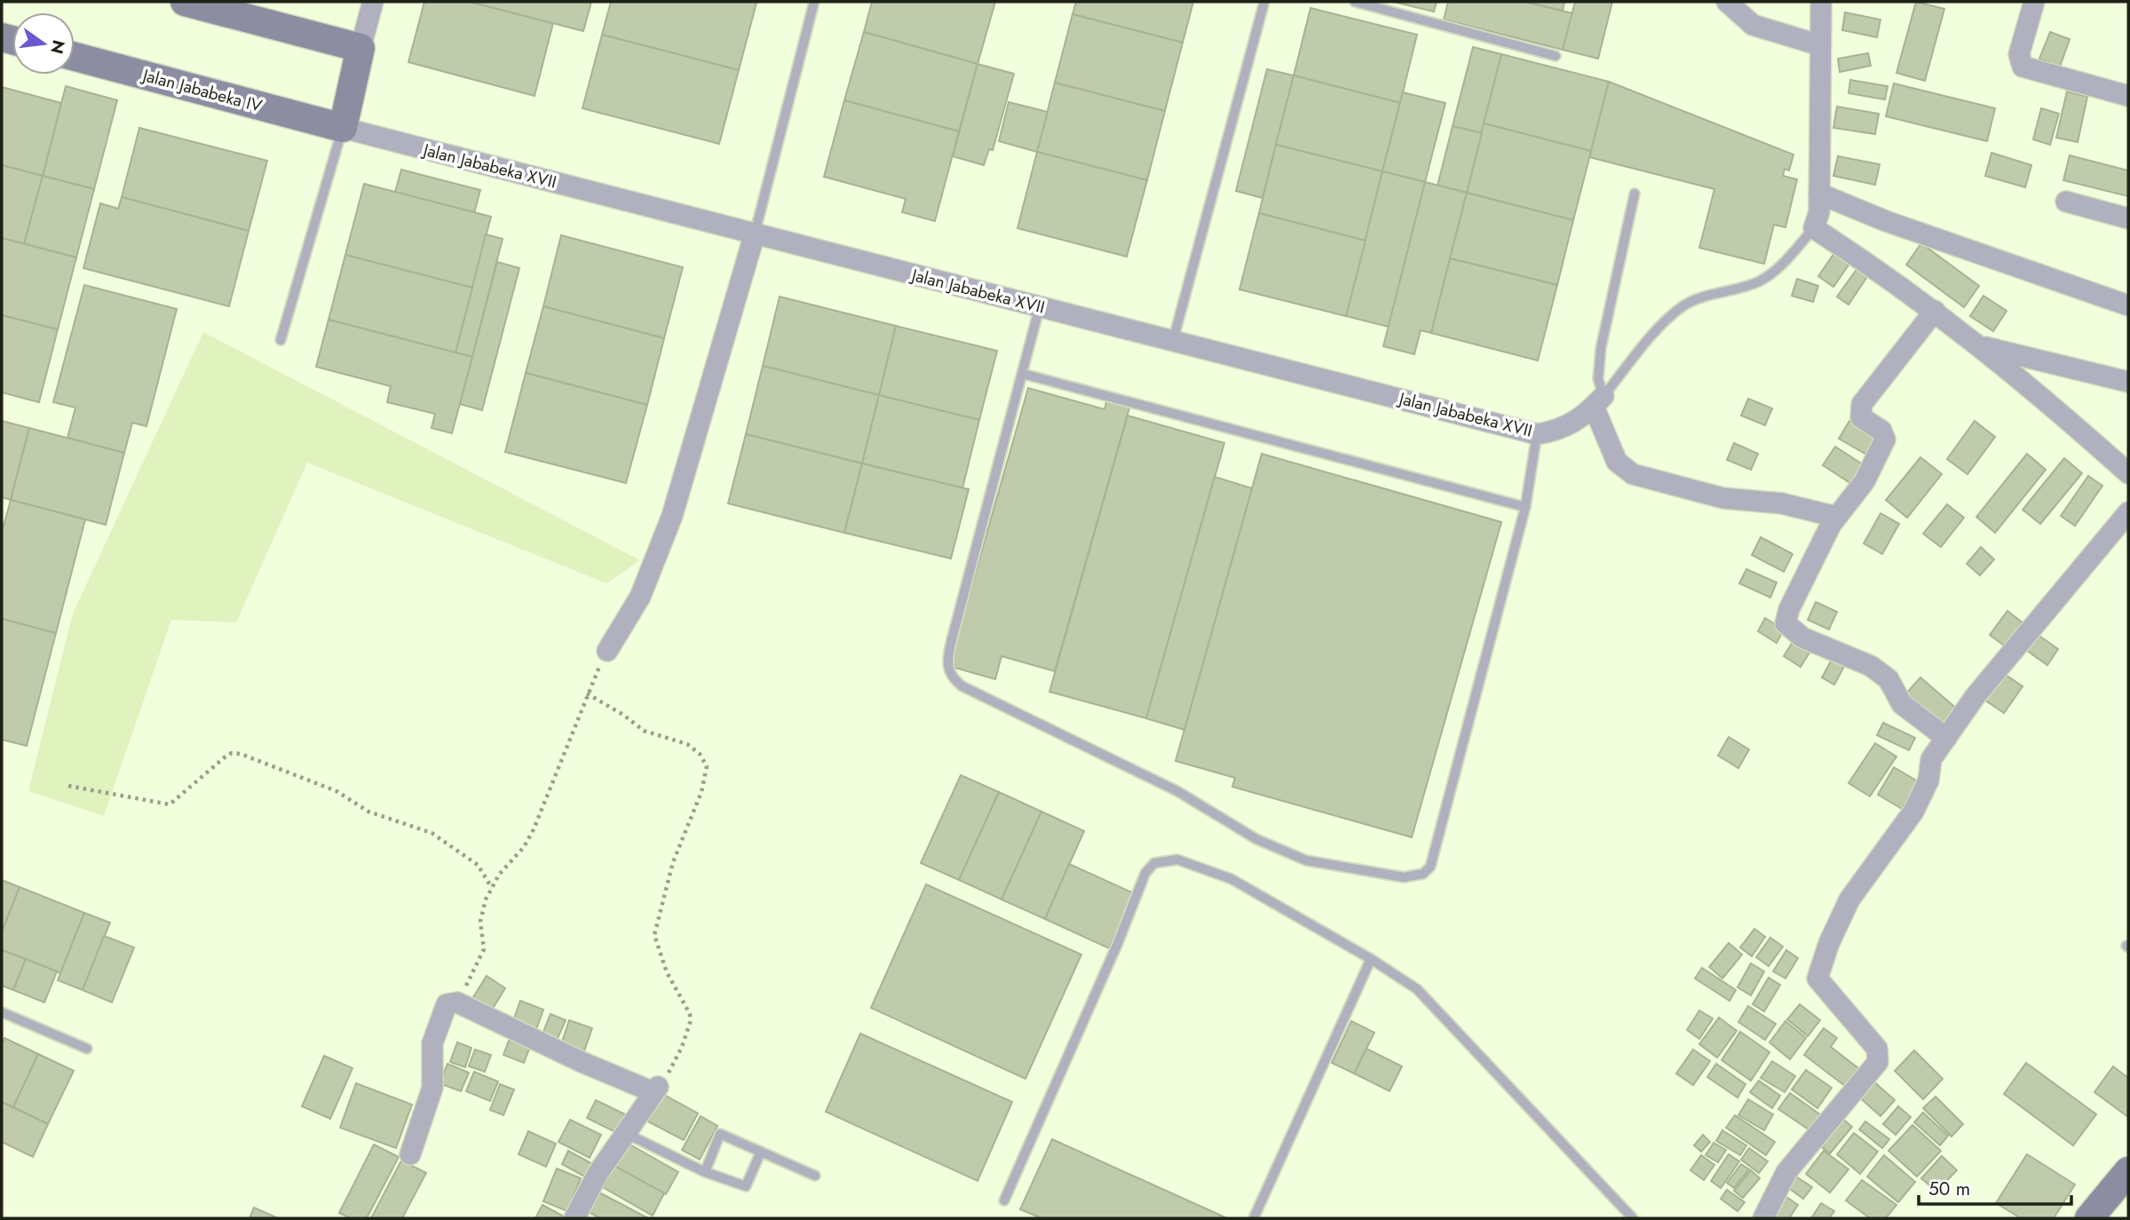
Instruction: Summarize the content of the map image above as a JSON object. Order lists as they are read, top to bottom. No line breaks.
{"streets":{"street":["Jalan Jababeka IV","Jalan Jababeka XVII"]},"crossings":[["Jalan Jababeka IV","Jalan Jababeka XVII"]],"scale_bar":"50 m","north":"right"}
